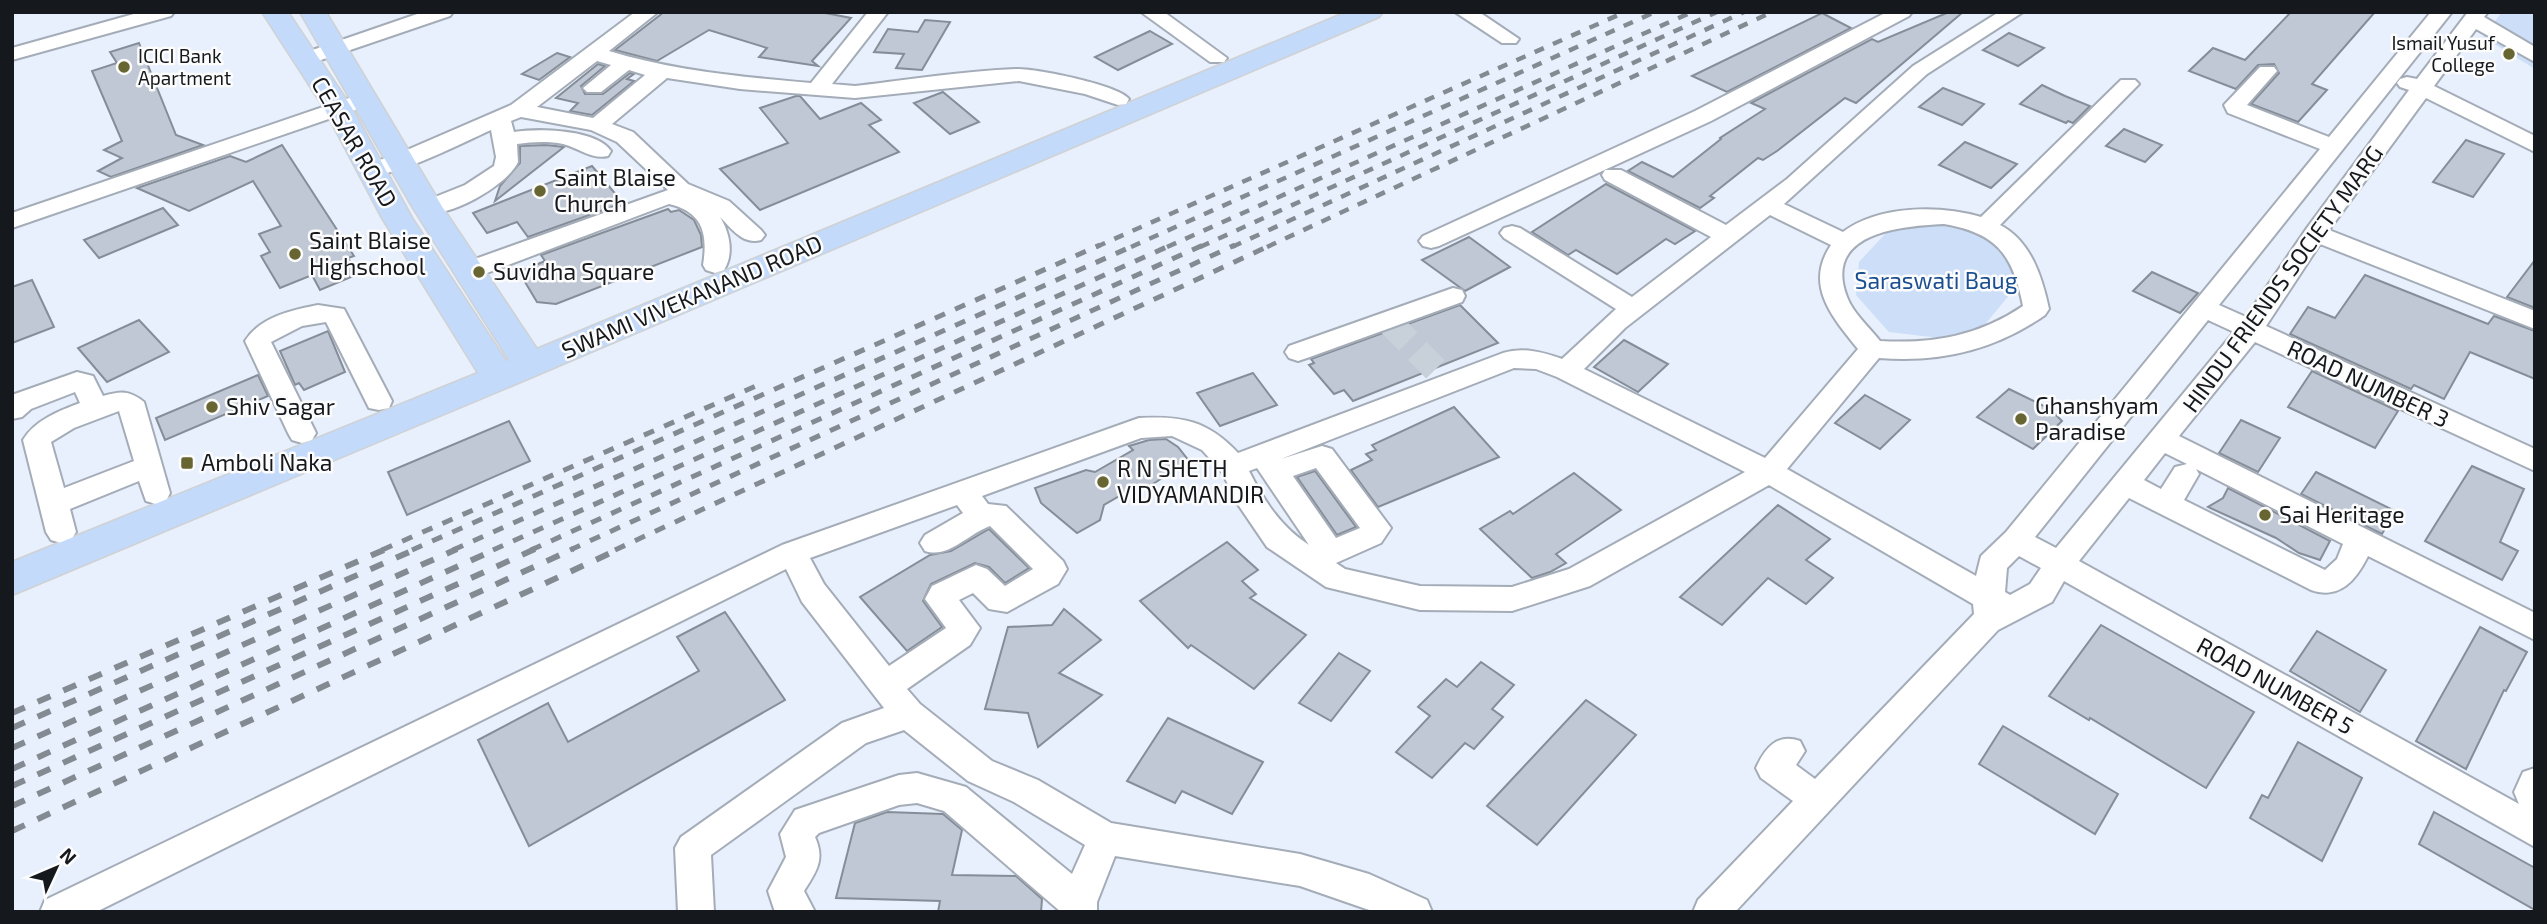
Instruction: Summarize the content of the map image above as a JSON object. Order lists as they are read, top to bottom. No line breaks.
{"streets":{"main road":["CEASAR ROAD","SWAMI VIVEKANAND ROAD"],"street":["HINDU FRIENDS SOCIETY MARG","ROAD NUMBER 3","ROAD NUMBER 5"]},"crossings":[["CEASAR ROAD","SWAMI VIVEKANAND ROAD"],["HINDU FRIENDS SOCIETY MARG","ROAD NUMBER 3"],["HINDU FRIENDS SOCIETY MARG","ROAD NUMBER 5"]],"parks":["Saraswati Baug"],"places":{"other":["Ismail Yusuf College","ICICI Bank Apartment","Saint Blaise Church","Saint Blaise Highschool","Suvidha Square","Shiv Sagar","Ghanshyam Paradise","R N SHETH VIDYAMANDIR","Sai Heritage"],"transit":["Amboli Naka"]},"north":"top right"}
